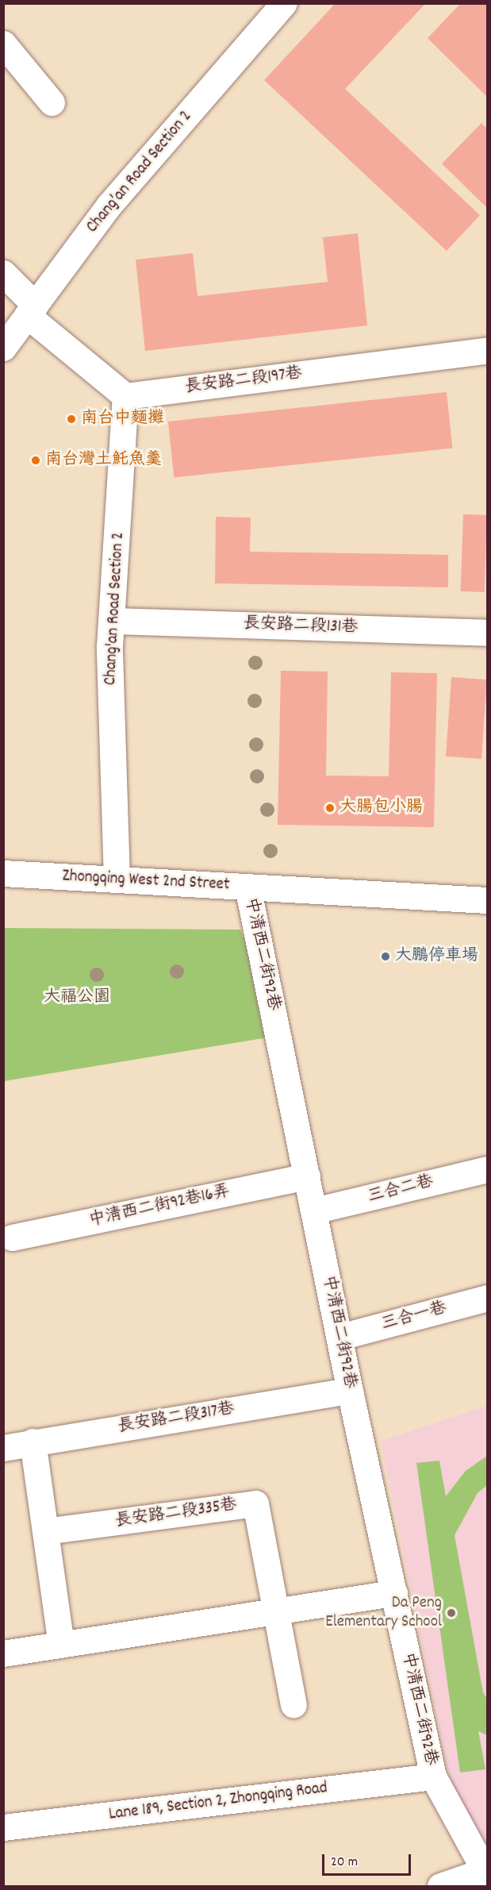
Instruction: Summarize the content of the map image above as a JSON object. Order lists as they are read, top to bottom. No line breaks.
{"streets":{"street":["Chang’an Road Section 2","長安路二段197巷","Chang'an Road Section 2","長安路二段131巷","Zhongqing West 2nd Street","中清西二街92巷","三合二巷","中清西二街92巷16弄","三合一巷","長安路二段317巷","長安路二段335巷","Lane 189, Section 2, Zhongqing Road"]},"crossings":[["長安路二段197巷","Chang'an Road Section 2"],["Chang'an Road Section 2","長安路二段131巷"],["Chang'an Road Section 2","Zhongqing West 2nd Street"],["Zhongqing West 2nd Street","中清西二街92巷"],["中清西二街92巷","三合二巷"],["中清西二街92巷","中清西二街92巷16弄"],["中清西二街92巷","三合一巷"],["中清西二街92巷","長安路二段317巷"],["中清西二街92巷","Lane 189, Section 2, Zhongqing Road"]],"parks":["大福公園"],"places":["南台中麵攤","南台灣土魠魚羹","大腸包小腸","大鵬停車場","Da Peng Elementary School"],"scale_bar":"20 m"}
